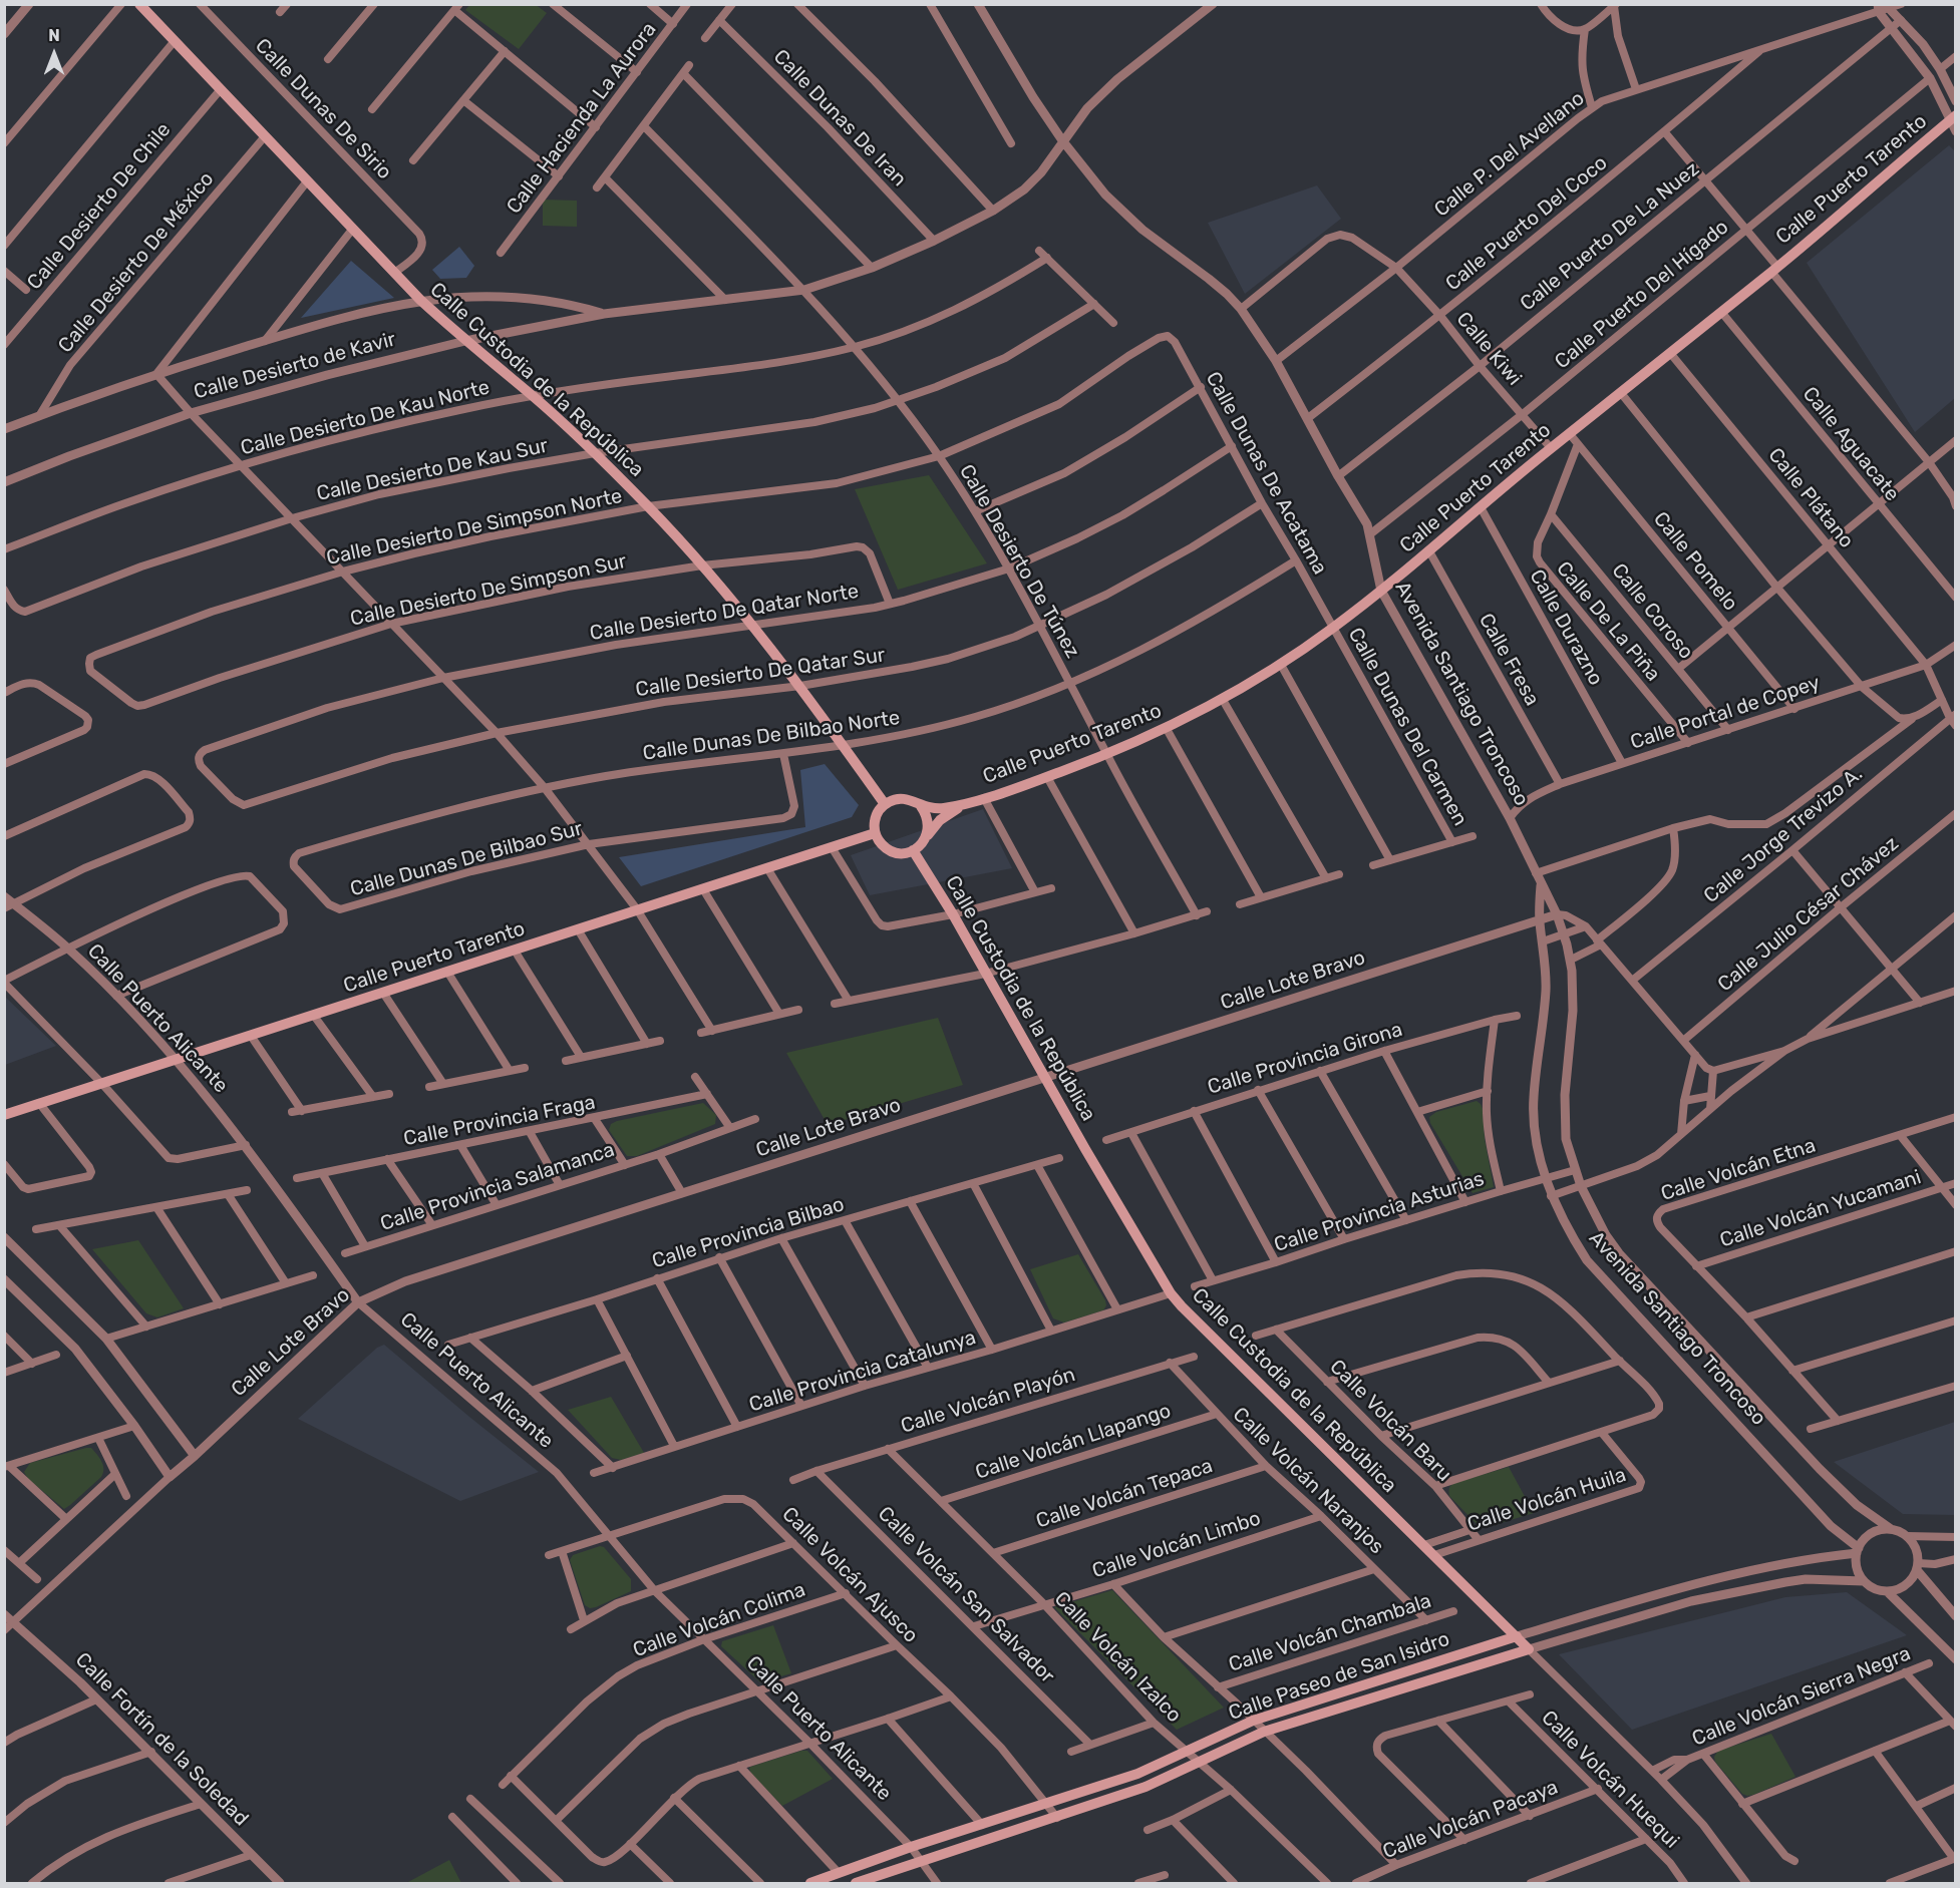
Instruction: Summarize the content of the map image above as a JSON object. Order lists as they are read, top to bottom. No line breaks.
{"streets":{"main road":["Calle Puerto Tarento","Calle Custodia de la República","Calle Paseo de San Isidro"],"street":["Calle Dunas De Sirio","Calle Hacienda La Aurora","Calle Dunas De Iran","Calle P. Del Avellano","Calle Desierto De Chile","Calle Puerto Del Coco","Calle Puerto De La Nuez","Calle Desierto De México","Calle Puerto Del Hígado","Calle Kiwi","Calle Desierto de Kavir","Calle Desierto De Kau Norte","Calle Aguacate","Calle Desierto De Kau Sur","Calle Dunas De Acatama","Calle Plátano","Calle Desierto De Simpson Norte","Calle Desierto De Túnez","Calle Pomelo","Calle Desierto De Simpson Sur","Calle Coroso","Calle Desierto De Qatar Norte","Calle De La Piña","Calle Durazno","Calle Fresa","Calle Desierto De Qatar Sur","Avenida Santiago Troncoso","Calle Portal de Copey","Calle Dunas Del Carmen","Calle Dunas De Bilbao Norte","Calle Jorge Trevizo A.","Calle Dunas De Bilbao Sur","Calle Julio César Chávez","Calle Lote Bravo","Calle Puerto Alicante","Calle Provincia Girona","Calle Provincia Fraga","Calle Volcán Etna","Calle Provincia Salamanca","Calle Volcán Yucamani","Calle Provincia Asturias","Calle Provincia Bilbao","Calle Provincia Catalunya","Calle Volcán Playón","Calle Volcán Baru","Calle Volcán Llapango","Calle Volcán Naranjos","Calle Volcán Tepaca","Calle Volcán Huila","Calle Volcán Limbo","Calle Volcán Ajusco","Calle Volcán San Salvador","Calle Volcán Colima","Calle Volcán Chambala","Calle Volcán Izalco","Calle Volcán Sierra Negra","Calle Fortín de la Soledad","Calle Volcán Huequi","Calle Volcán Pacaya"]},"crossings":[["Calle Dunas De Sirio","Calle Custodia de la República"],["Calle Dunas De Iran","Calle Desierto de Kavir"],["Calle P. Del Avellano","Calle Puerto Del Coco"],["Calle P. Del Avellano","Calle Kiwi"],["Calle P. Del Avellano","Avenida Santiago Troncoso"],["Calle Puerto Tarento","Calle Kiwi"],["Calle Puerto Tarento","Calle Custodia de la República"],["Calle Puerto Tarento","Calle Aguacate"],["Calle Puerto Tarento","Calle Dunas De Acatama"],["Calle Puerto Tarento","Calle Plátano"],["Calle Puerto Tarento","Calle Desierto De Túnez"],["Calle Puerto Tarento","Calle Pomelo"],["Calle Puerto Tarento","Calle Durazno"],["Calle Puerto Tarento","Calle Fresa"],["Calle Puerto Tarento","Avenida Santiago Troncoso"],["Calle Puerto Tarento","Calle Dunas Del Carmen"],["Calle Puerto Tarento","Calle Puerto Alicante"],["Calle Desierto De Chile","Calle Custodia de la República"],["Calle Puerto Del Coco","Calle Kiwi"],["Calle Puerto Del Coco","Avenida Santiago Troncoso"],["Calle Puerto De La Nuez","Calle Kiwi"],["Calle Puerto De La Nuez","Avenida Santiago Troncoso"],["Calle Desierto De México","Calle Desierto de Kavir"],["Calle Desierto De México","Calle Custodia de la República"],["Calle Puerto Del Hígado","Calle Kiwi"],["Calle Puerto Del Hígado","Avenida Santiago Troncoso"],["Calle Kiwi","Avenida Santiago Troncoso"],["Calle Desierto de Kavir","Calle Custodia de la República"],["Calle Desierto de Kavir","Calle Desierto De Túnez"],["Calle Desierto de Kavir","Avenida Santiago Troncoso"],["Calle Custodia de la República","Calle Desierto De Kau Norte"],["Calle Custodia de la República","Calle Desierto De Kau Sur"],["Calle Custodia de la República","Calle Desierto De Simpson Norte"],["Calle Custodia de la República","Calle Desierto De Simpson Sur"],["Calle Custodia de la República","Calle Desierto De Qatar Norte"],["Calle Custodia de la República","Calle Desierto De Qatar Sur"],["Calle Custodia de la República","Calle Dunas De Bilbao Norte"],["Calle Custodia de la República","Calle Lote Bravo"],["Calle Custodia de la República","Calle Provincia Catalunya"],["Calle Custodia de la República","Calle Volcán Huila"],["Calle Custodia de la República","Calle Paseo de San Isidro"],["Calle Custodia de la República","Calle Volcán Sierra Negra"],["Calle Desierto De Kau Norte","Calle Desierto De Túnez"],["Calle Desierto De Kau Sur","Calle Desierto De Túnez"],["Calle Dunas De Acatama","Calle Desierto De Simpson Norte"],["Calle Dunas De Acatama","Calle Desierto De Qatar Norte"],["Calle Dunas De Acatama","Calle Desierto De Qatar Sur"],["Calle Dunas De Acatama","Calle Dunas Del Carmen"],["Calle Dunas De Acatama","Calle Dunas De Bilbao Norte"],["Calle Plátano","Calle Portal de Copey"],["Calle Plátano","Calle Jorge Trevizo A."],["Calle Desierto De Simpson Norte","Calle Desierto De Túnez"],["Calle Desierto De Simpson Norte","Calle Desierto De Simpson Sur"],["Calle Desierto De Túnez","Calle Desierto De Qatar Norte"],["Calle Desierto De Túnez","Calle Desierto De Qatar Sur"],["Calle Desierto De Túnez","Calle Dunas De Bilbao Norte"],["Calle Pomelo","Calle De La Piña"],["Calle Pomelo","Calle Portal de Copey"],["Calle Desierto De Simpson Sur","Calle Desierto De Qatar Norte"],["Calle Coroso","Calle De La Piña"],["Calle Coroso","Calle Portal de Copey"],["Calle Desierto De Qatar Norte","Calle Desierto De Qatar Sur"],["Calle De La Piña","Calle Portal de Copey"],["Calle Durazno","Calle Portal de Copey"],["Calle Fresa","Calle Portal de Copey"],["Avenida Santiago Troncoso","Calle Portal de Copey"],["Avenida Santiago Troncoso","Calle Lote Bravo"],["Avenida Santiago Troncoso","Calle Provincia Asturias"],["Avenida Santiago Troncoso","Calle Paseo de San Isidro"],["Calle Dunas De Bilbao Norte","Calle Dunas De Bilbao Sur"],["Calle Lote Bravo","Calle Puerto Alicante"],["Calle Puerto Alicante","Calle Volcán Ajusco"],["Calle Puerto Alicante","Calle Volcán Colima"],["Calle Puerto Alicante","Calle Paseo de San Isidro"],["Calle Volcán Etna","Calle Volcán Yucamani"],["Calle Volcán Playón","Calle Volcán Naranjos"],["Calle Volcán Playón","Calle Volcán San Salvador"],["Calle Volcán Playón","Calle Volcán Izalco"],["Calle Volcán Baru","Calle Volcán Huila"],["Calle Volcán Llapango","Calle Volcán Naranjos"],["Calle Volcán Llapango","Calle Volcán Izalco"],["Calle Volcán Naranjos","Calle Volcán Tepaca"],["Calle Volcán Naranjos","Calle Volcán Limbo"],["Calle Volcán Naranjos","Calle Volcán Chambala"],["Calle Volcán Tepaca","Calle Volcán Izalco"],["Calle Volcán Limbo","Calle Volcán San Salvador"],["Calle Volcán Limbo","Calle Volcán Izalco"],["Calle Volcán Ajusco","Calle Volcán Colima"],["Calle Volcán Ajusco","Calle Paseo de San Isidro"],["Calle Volcán Izalco","Calle Paseo de San Isidro"],["Calle Volcán Huequi","Calle Volcán Pacaya"]],"north":"top"}
